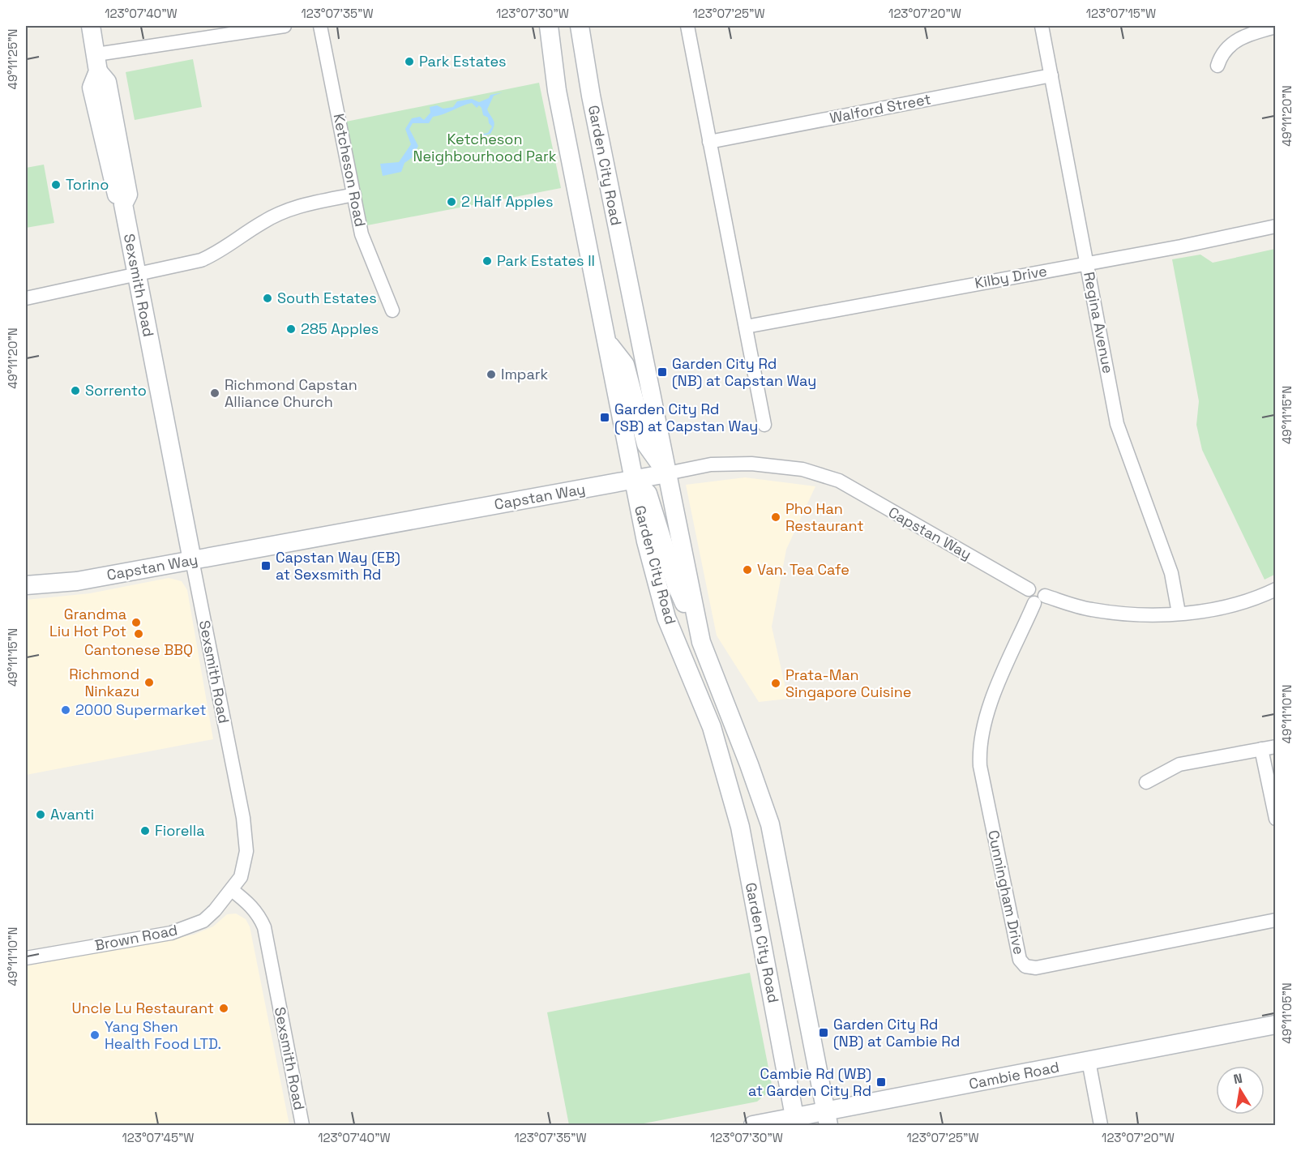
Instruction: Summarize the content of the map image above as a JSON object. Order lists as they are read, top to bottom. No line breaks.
{"streets":{"main road":["Garden City Road","Sexsmith Road","Capstan Way","Cambie Road"],"street":["Walford Street","Ketcheson Road","Kilby Drive","Regina Avenue","Cunningham Drive","Brown Road"]},"crossings":[["Walford Street","Regina Avenue"],["Garden City Road","Capstan Way"],["Garden City Road","Cambie Road"],["Kilby Drive","Regina Avenue"],["Sexsmith Road","Capstan Way"],["Sexsmith Road","Brown Road"],["Capstan Way","Cunningham Drive"]],"parks":["Ketcheson Neighbourhood Park"],"places":{"other":["Park Estates","Torino","2 Half Apples","Park Estates II","South Estates","285 Apples","Impark","Sorrento","Richmond Capstan Alliance Church","Pho Han Restaurant","Van. Tea Cafe","Grandma Liu Hot Pot","Cantonese BBQ","Richmond Ninkazu","Prata-Man Singapore Cuisine","2000 Supermarket","Avanti","Fiorella","Uncle Lu Restaurant","Yang Shen Health Food LTD."],"transit":["Garden City Rd (NB) at Capstan Way","Garden City Rd (SB) at Capstan Way","Capstan Way (EB) at Sexsmith Rd","Garden City Rd (NB) at Cambie Rd","Cambie Rd (WB) at Garden City Rd"]},"north":"top","coordinates":["123°07'40\"W","123°07'35\"W","123°07'30\"W","123°07'25\"W","123°07'20\"W","123°07'15\"W","49°11'25\"N","49°11'20\"N","49°11'15\"N","49°11'10\"N","49°11'05\"N","123°07'45\"W"]}
